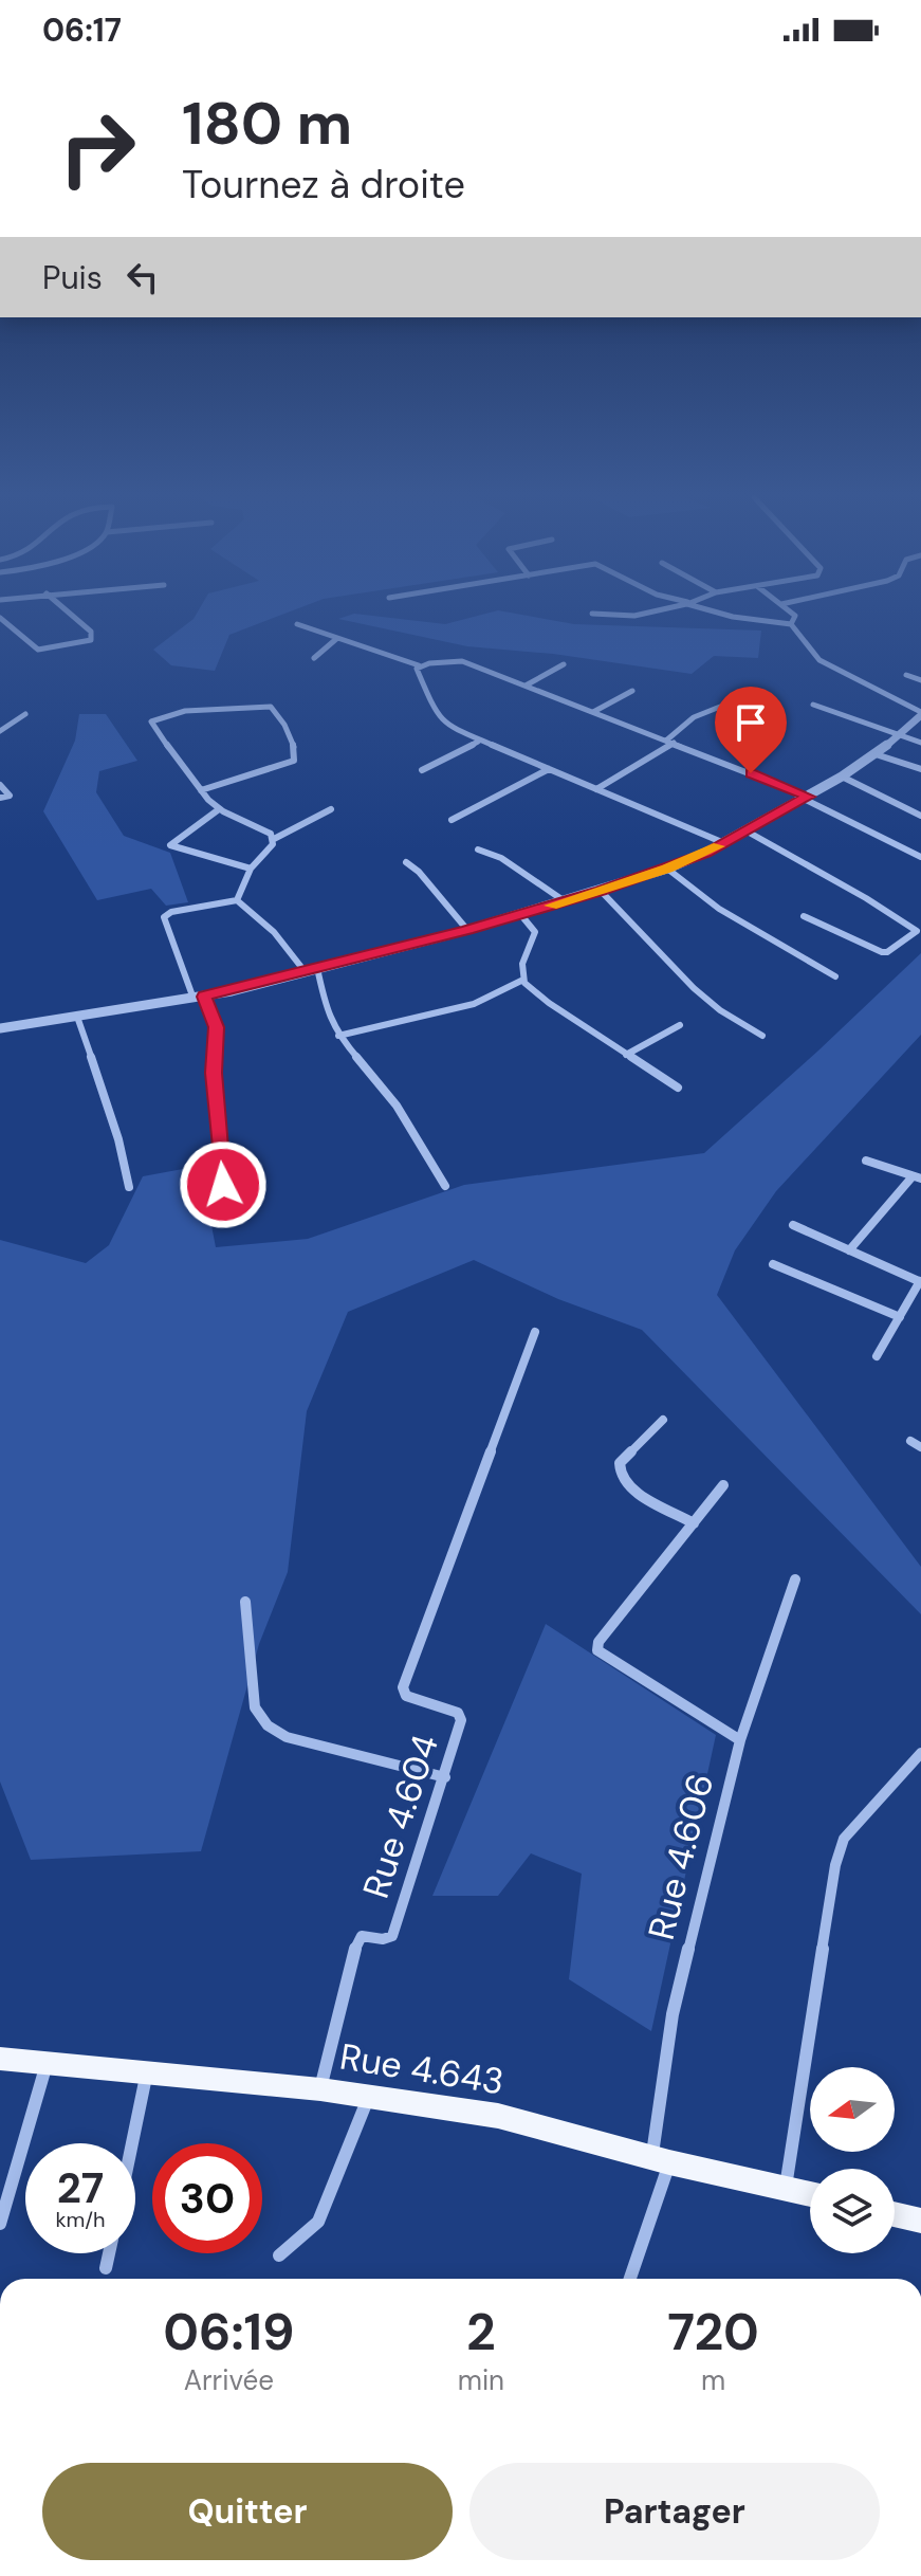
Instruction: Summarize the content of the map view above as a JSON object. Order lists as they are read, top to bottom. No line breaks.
{"streets":{"highway":["Rue 4.643"],"street":["Rue 4.604","Rue 4.606"]},"crossings":[["Rue 4.604","Rue 4.643"],["Rue 4.606","Rue 4.643"]],"north":"left","page":{"status":"06:17","turn":["180 m","Tournez à droite"],"then":"Puis","speed":"27 km/h","limit":"30","eta":["06:19","Arrivée","2","min","720","m"],"buttons":["Quitter","Partager"]}}
